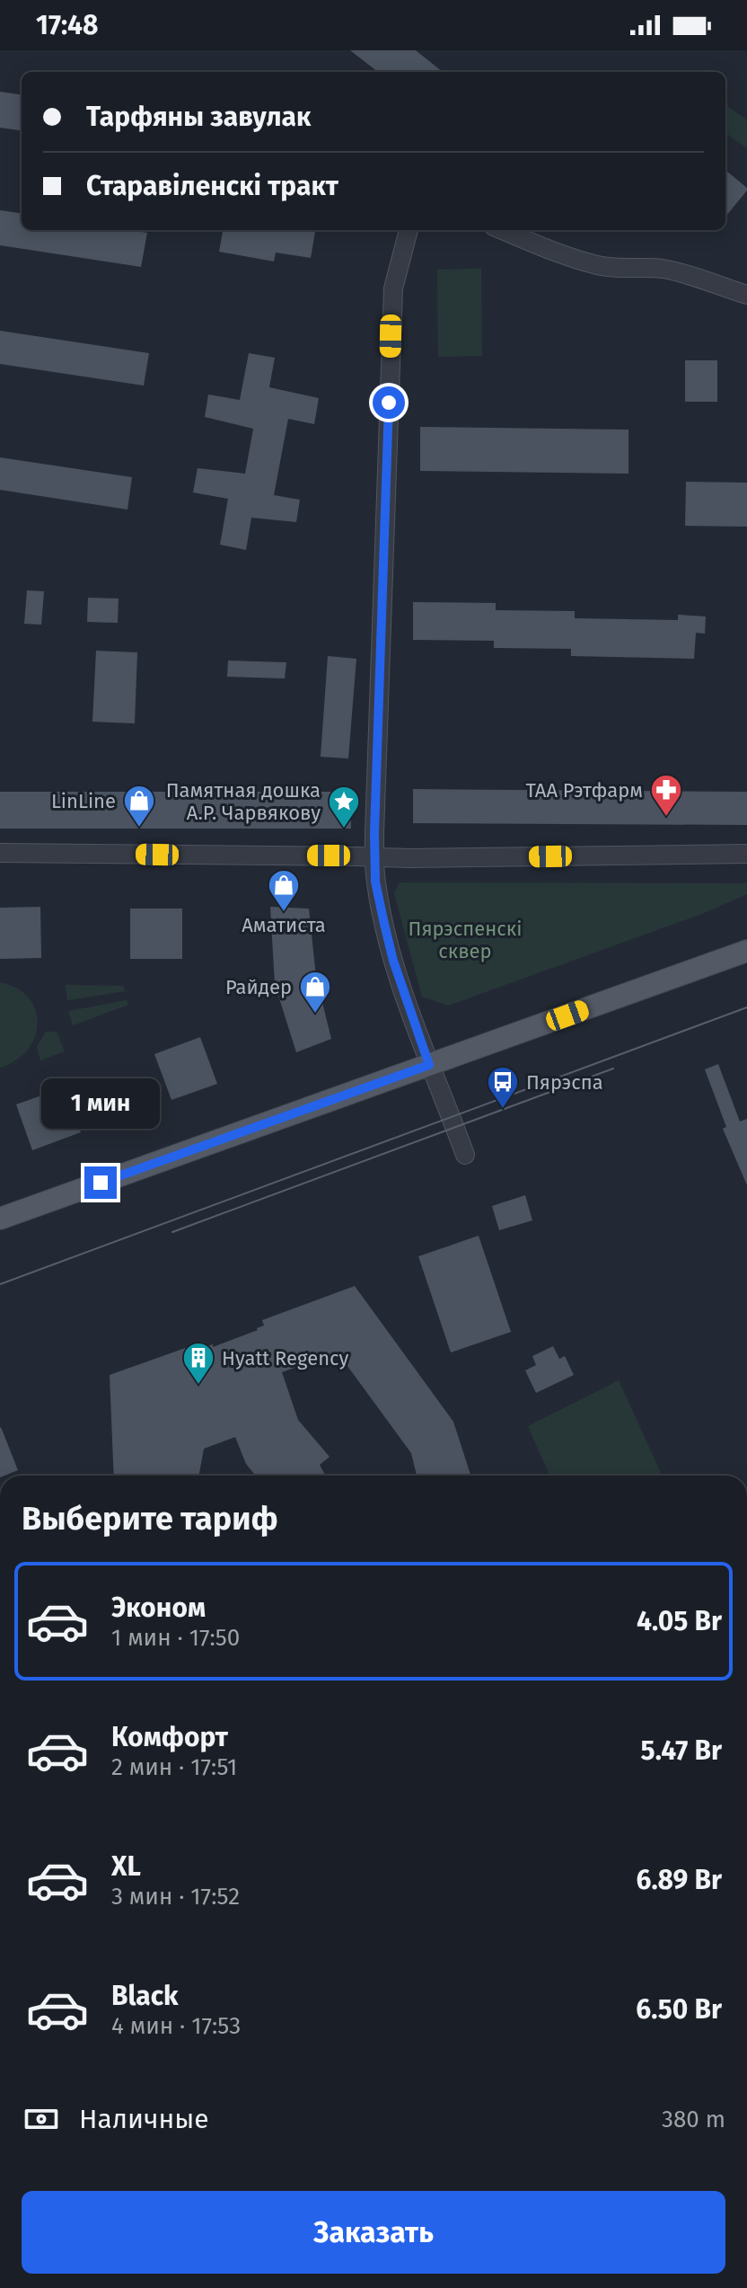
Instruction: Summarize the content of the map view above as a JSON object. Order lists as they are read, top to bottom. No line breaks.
{"parks":["Пярэспенскі сквер"],"places":{"pharmacy":["ТАА Рэтфарм"],"shop":["LinLine","Аматиста","Райдер"],"place":["Памятная дошка А.Р. Чарвякову"],"bus stop":["Пярэспа"],"building":["Hyatt Regency"]},"page":{"status":"17:48","banner":["Тарфяны завулак","Старавіленскі тракт"],"bubble":"1 мин","heading":"Выберите тариф","list":[{"name":"Эконом","note":"1 мин · 17:50","value":"4.05 Br"},{"name":"Комфорт","note":"2 мин · 17:51","value":"5.47 Br"},{"name":"XL","note":"3 мин · 17:52","value":"6.89 Br"},{"name":"Black","note":"4 мин · 17:53","value":"6.50 Br"}],"pay":["Наличные","380 m"],"buttons":"Заказать"}}
